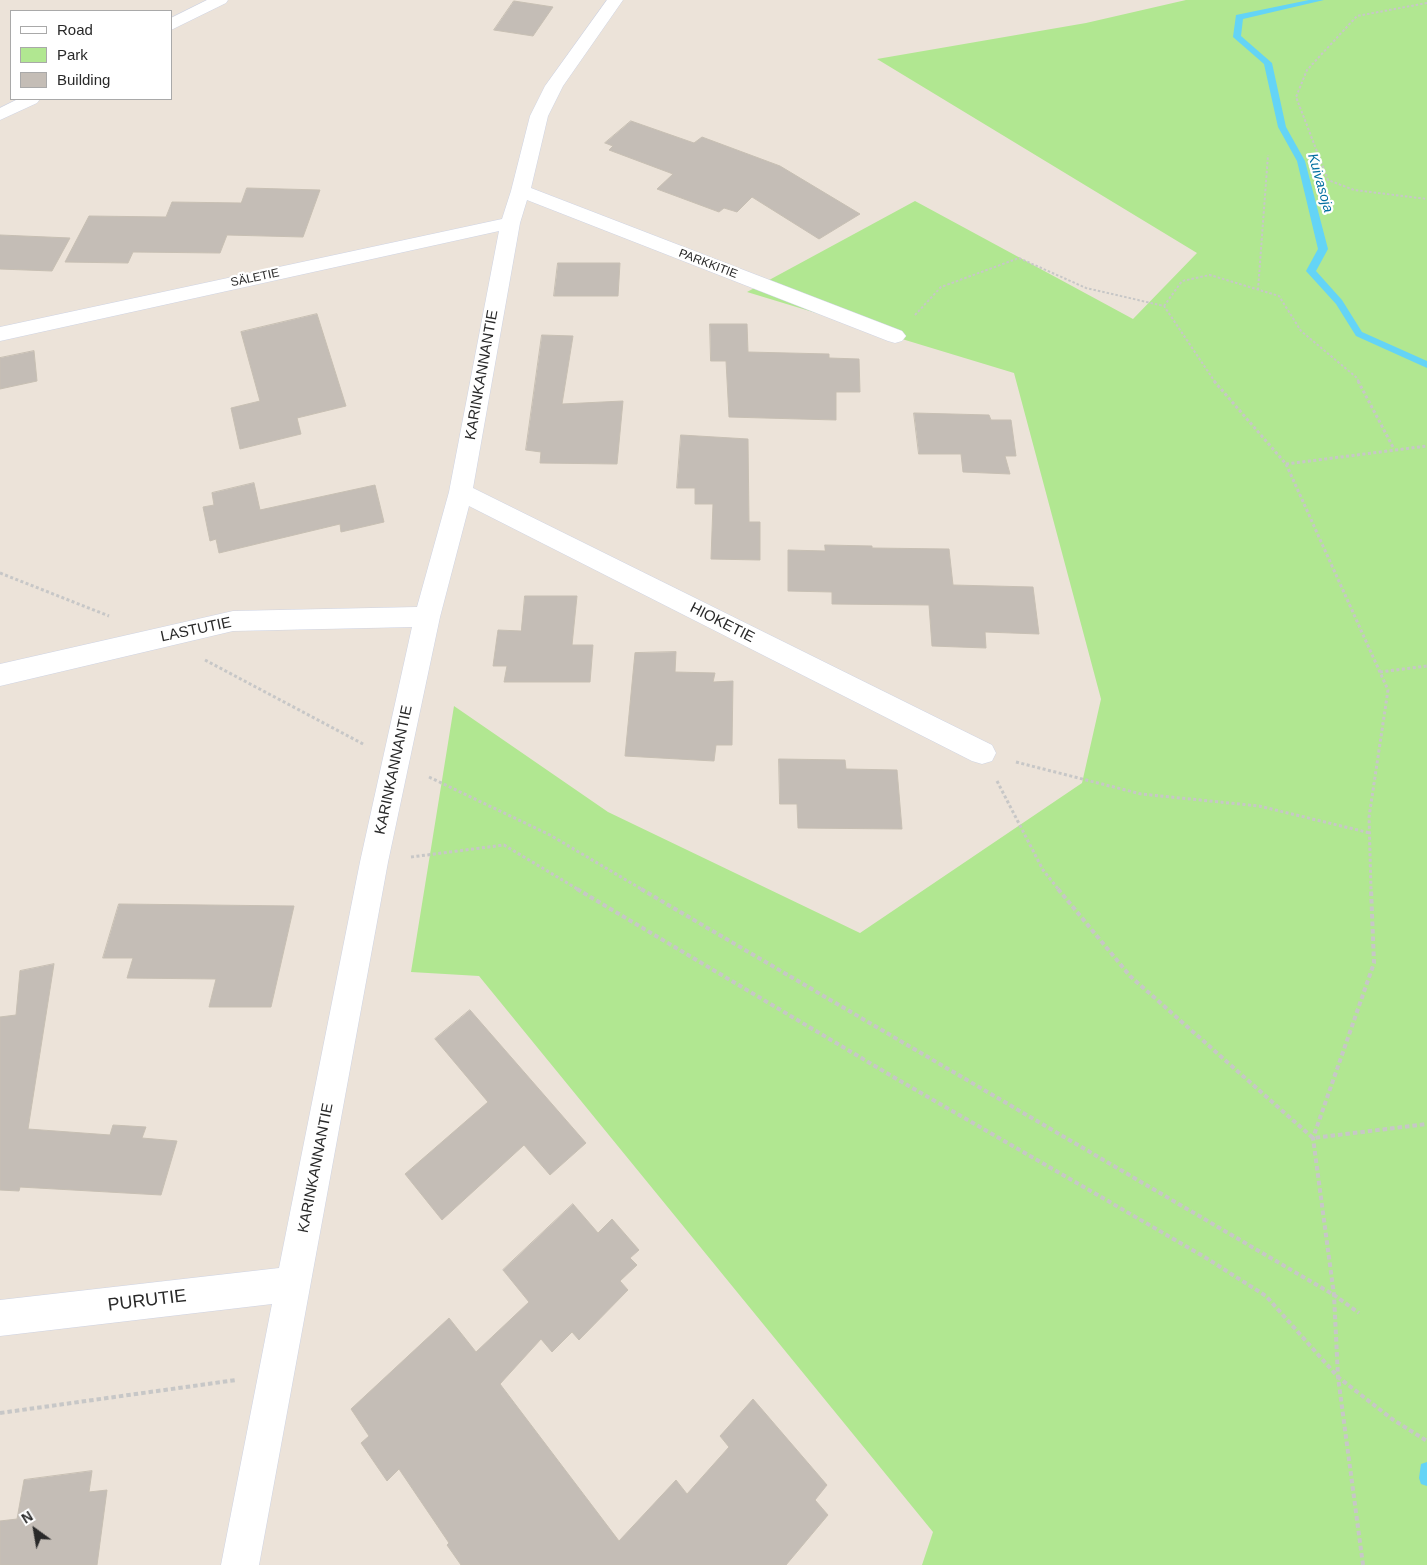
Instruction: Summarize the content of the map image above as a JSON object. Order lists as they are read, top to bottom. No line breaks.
{"streets":{"street":["PARKKITIE","SÄLETIE","KARINKANNANTIE","HIOKETIE","LASTUTIE","PURUTIE"]},"crossings":[["PARKKITIE","KARINKANNANTIE"],["SÄLETIE","KARINKANNANTIE"],["KARINKANNANTIE","HIOKETIE"],["KARINKANNANTIE","LASTUTIE"],["KARINKANNANTIE","PURUTIE"]],"water":["Kuivasoja"],"legend":["Road","Park","Building"],"north":"top left"}
